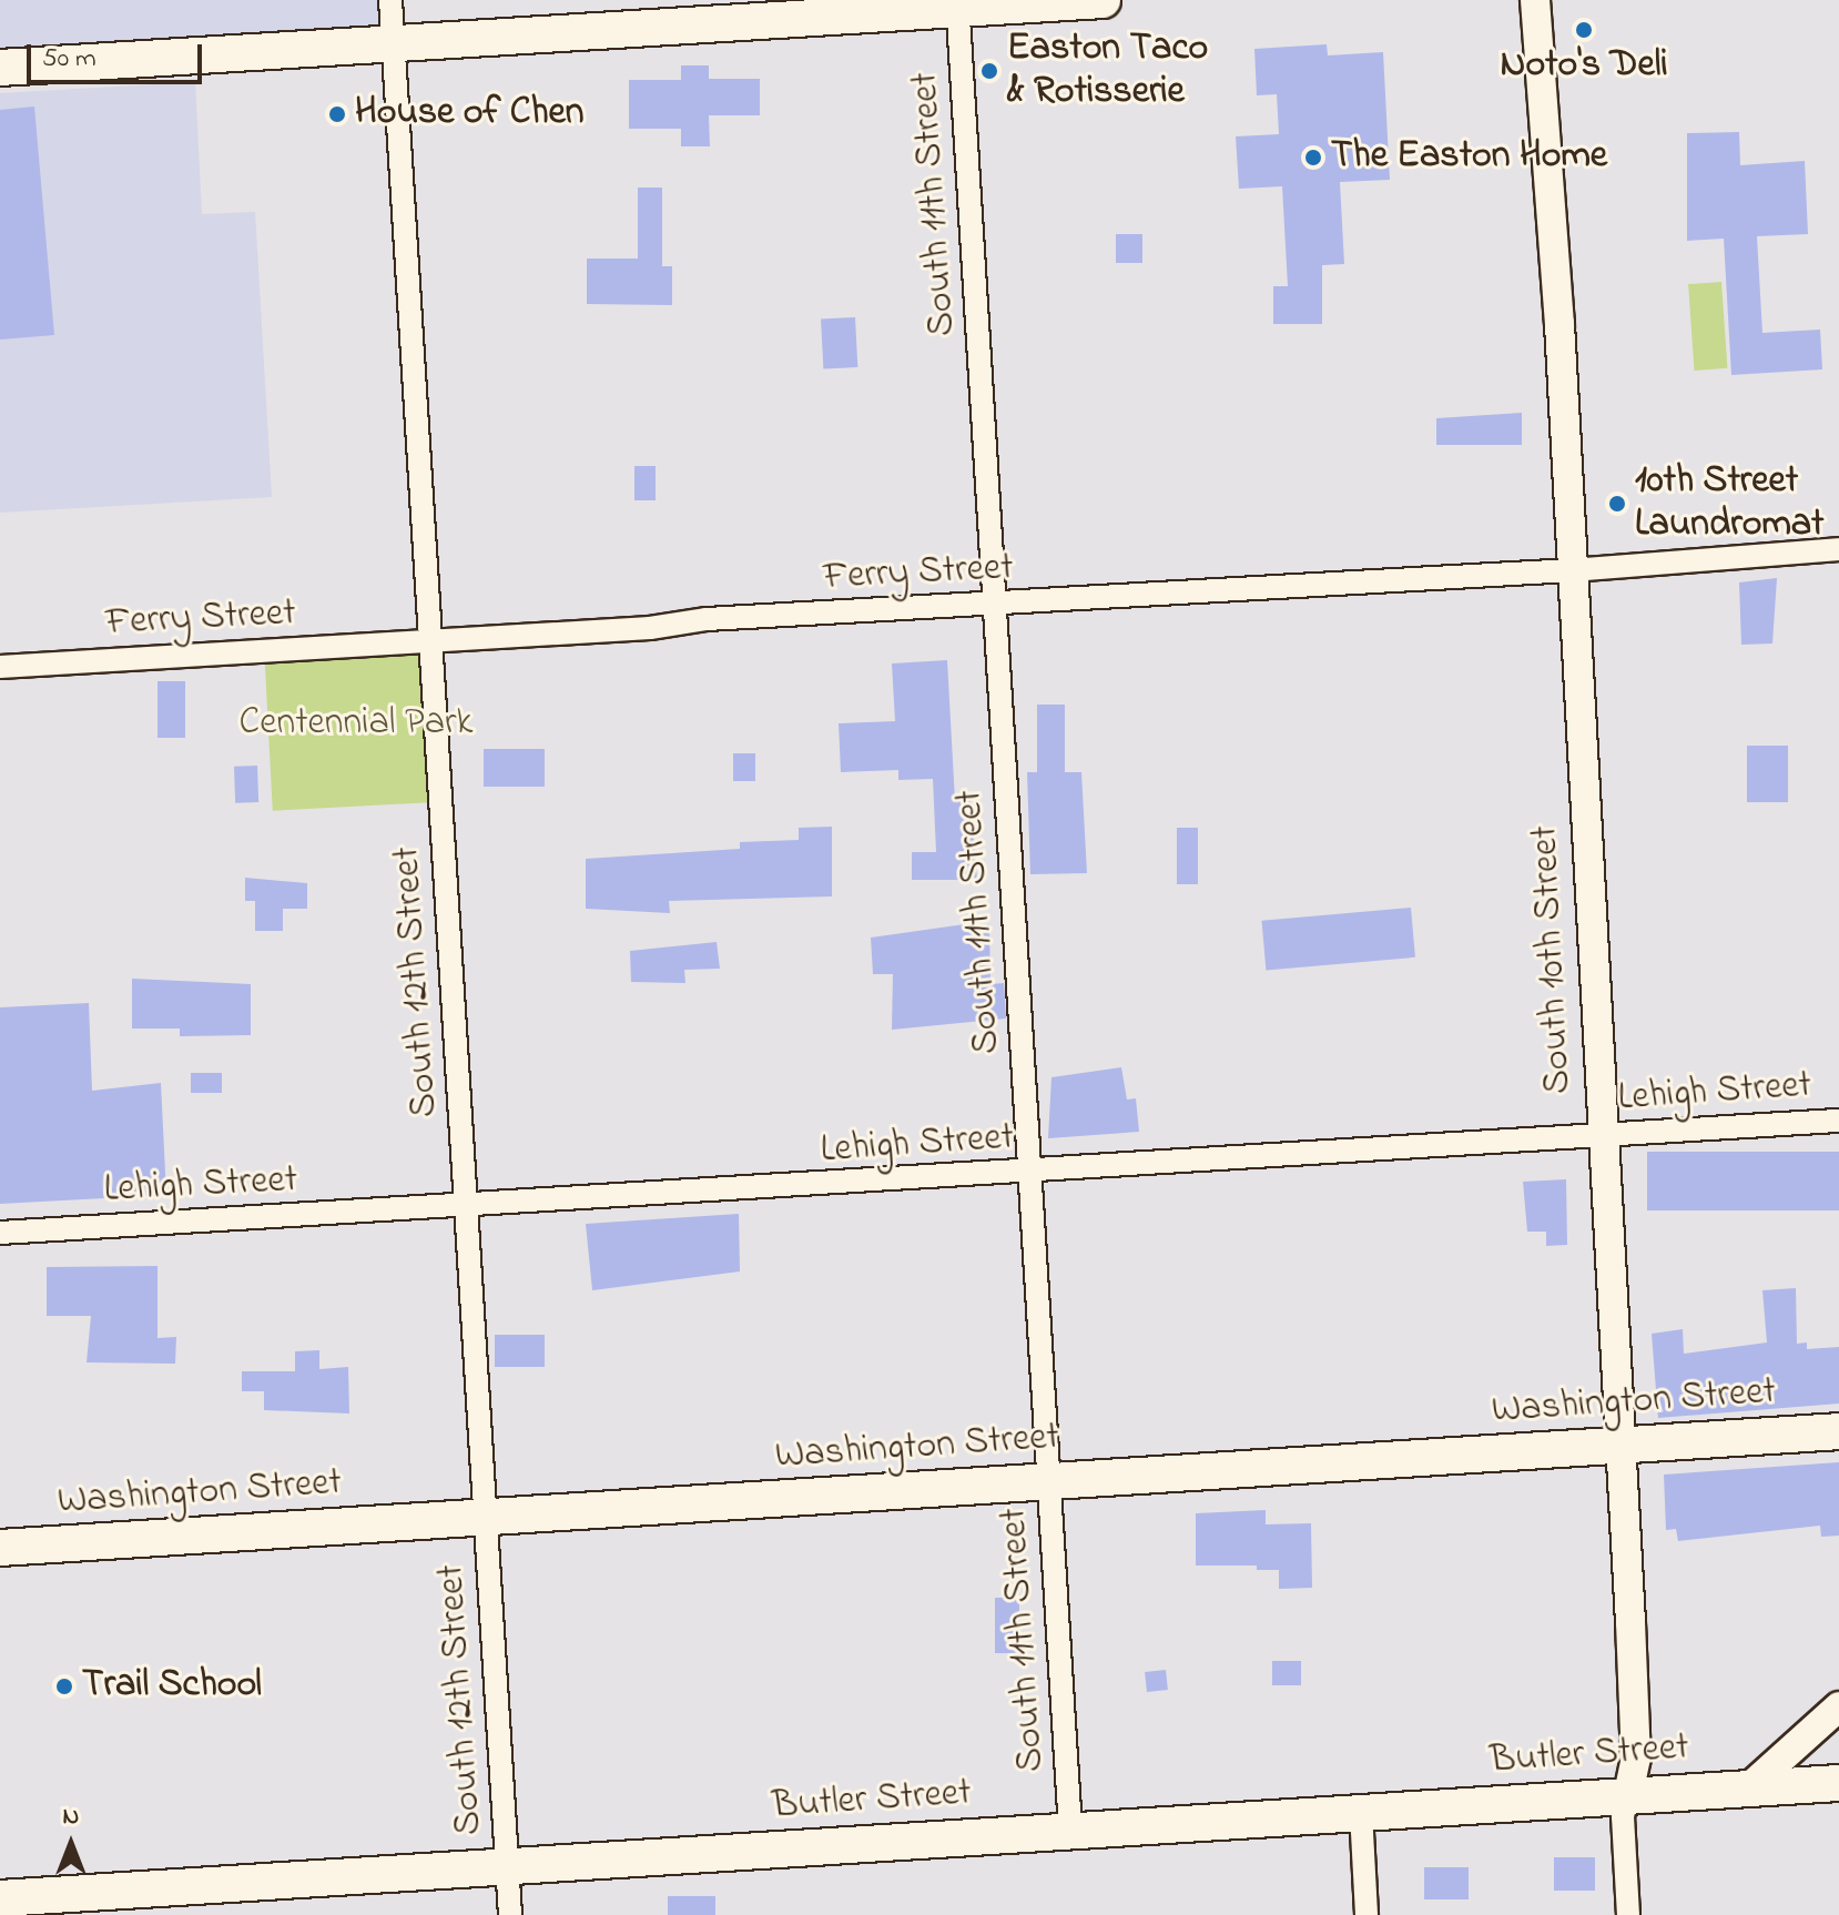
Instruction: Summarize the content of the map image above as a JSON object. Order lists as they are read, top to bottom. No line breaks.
{"streets":{"main road":["Washington Street","Butler Street"],"street":["South 11th Street","Ferry Street","South 10th Street","South 12th Street","Lehigh Street"]},"crossings":[["South 11th Street","Ferry Street"],["South 11th Street","Lehigh Street"],["South 11th Street","Washington Street"],["South 11th Street","Butler Street"],["Ferry Street","South 10th Street"],["Ferry Street","South 12th Street"],["South 10th Street","Lehigh Street"],["South 10th Street","Washington Street"],["South 10th Street","Butler Street"],["South 12th Street","Lehigh Street"],["South 12th Street","Washington Street"],["South 12th Street","Butler Street"]],"parks":["Centennial Park"],"places":["Noto's Deli","Easton Taco & Rotisserie","House of Chen","The Easton Home","10th Street Laundromat","Trail School"],"scale_bar":"50 m","north":"top"}
